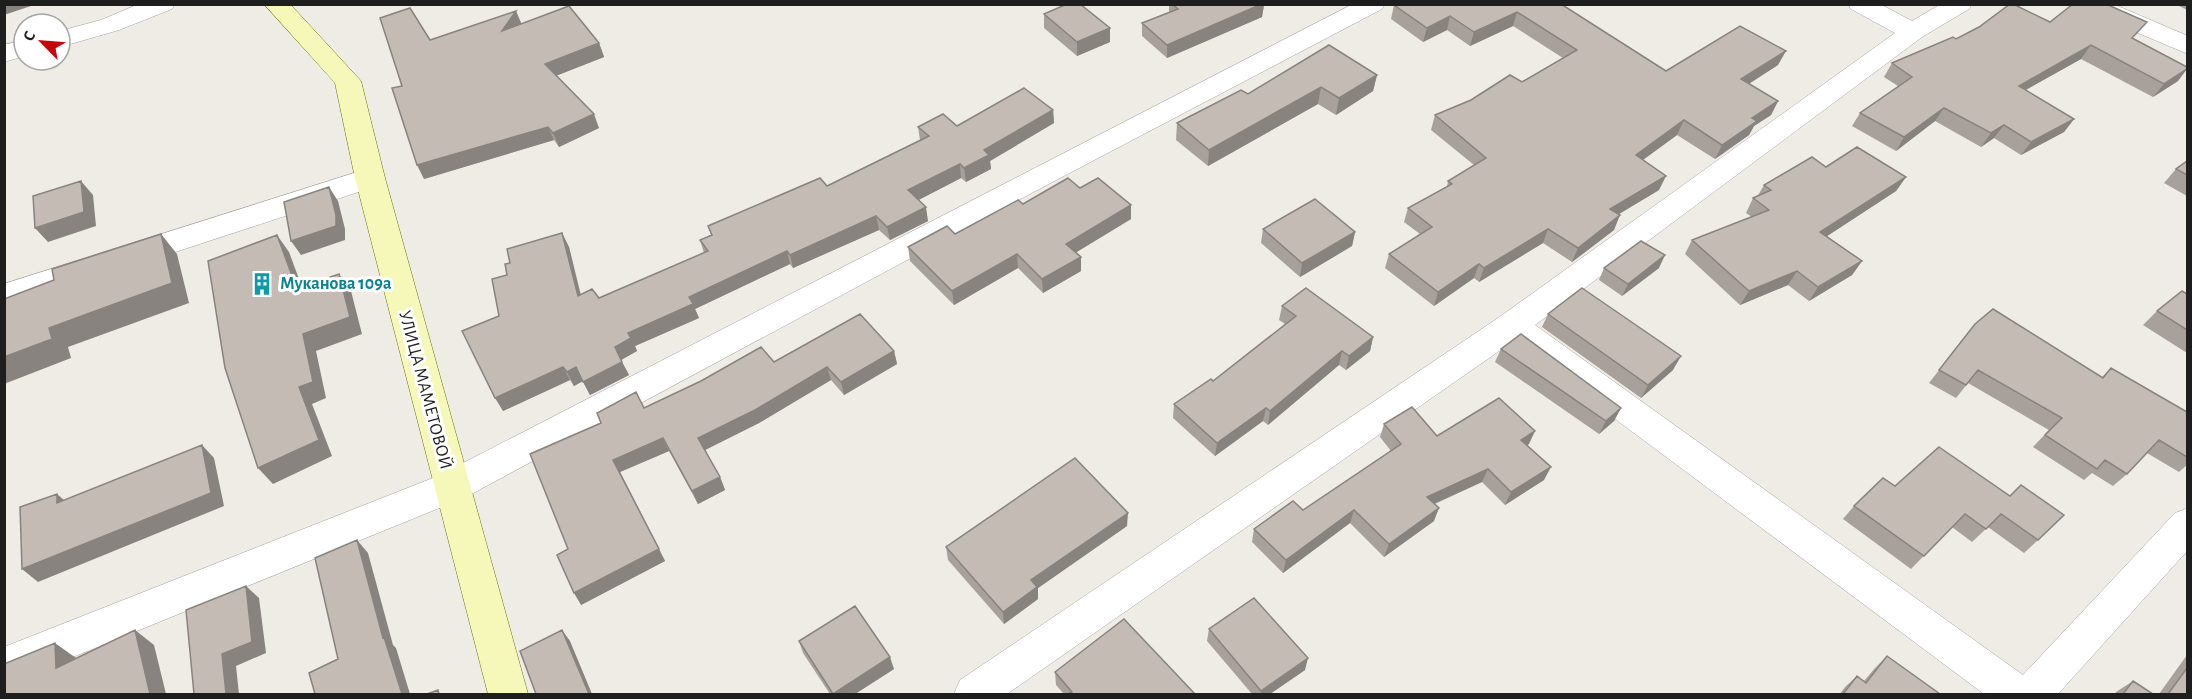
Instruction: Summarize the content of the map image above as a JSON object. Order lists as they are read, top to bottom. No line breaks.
{"streets":{"street":["УЛИЦА МАМЕТОВОЙ"]},"places":{"building":["Муканова 109а"]},"north":"top left"}
